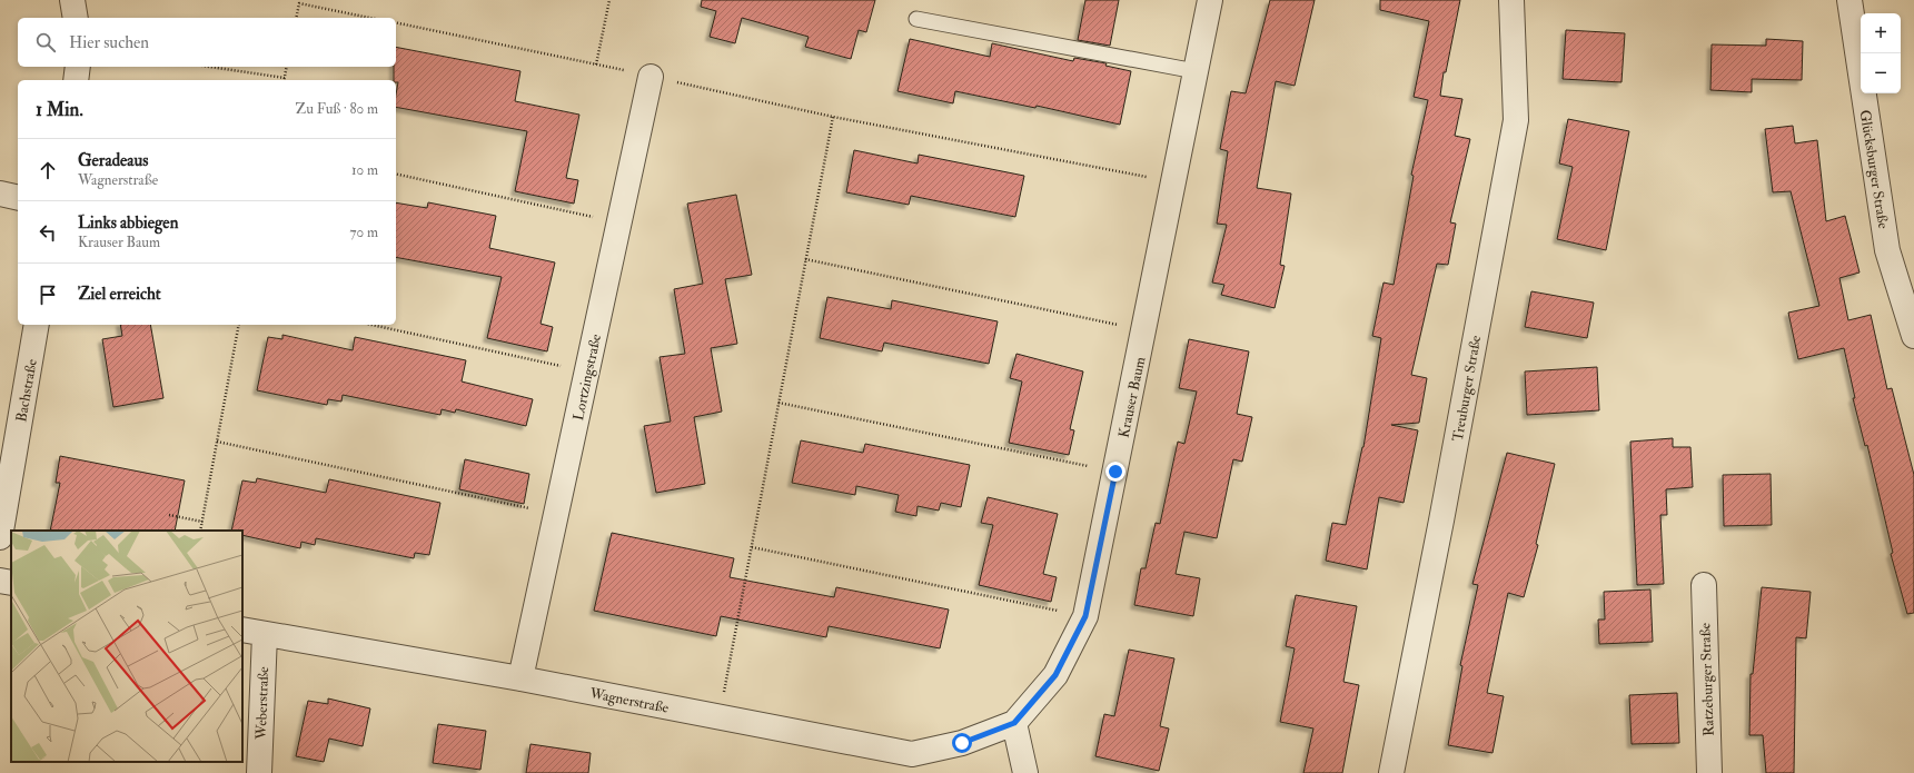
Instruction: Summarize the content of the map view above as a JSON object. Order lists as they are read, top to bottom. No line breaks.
{"streets":{"street":["Glücksburger Straße","Lortzingstraße","Treuburger Straße","Bachstraße","Krauser Baum","Ratzeburger Straße","Wagnerstraße","Weberstraße"]},"crossings":[["Lortzingstraße","Wagnerstraße"],["Krauser Baum","Wagnerstraße"],["Wagnerstraße","Weberstraße"]],"page":{"map_buttons":["+","−"],"search":"Hier suchen","heading":["1 Min.","Zu Fuß · 80 m"],"list":[["Geradeaus","Wagnerstraße","10 m"],["Links abbiegen","Krauser Baum","70 m"],"Ziel erreicht"]}}
